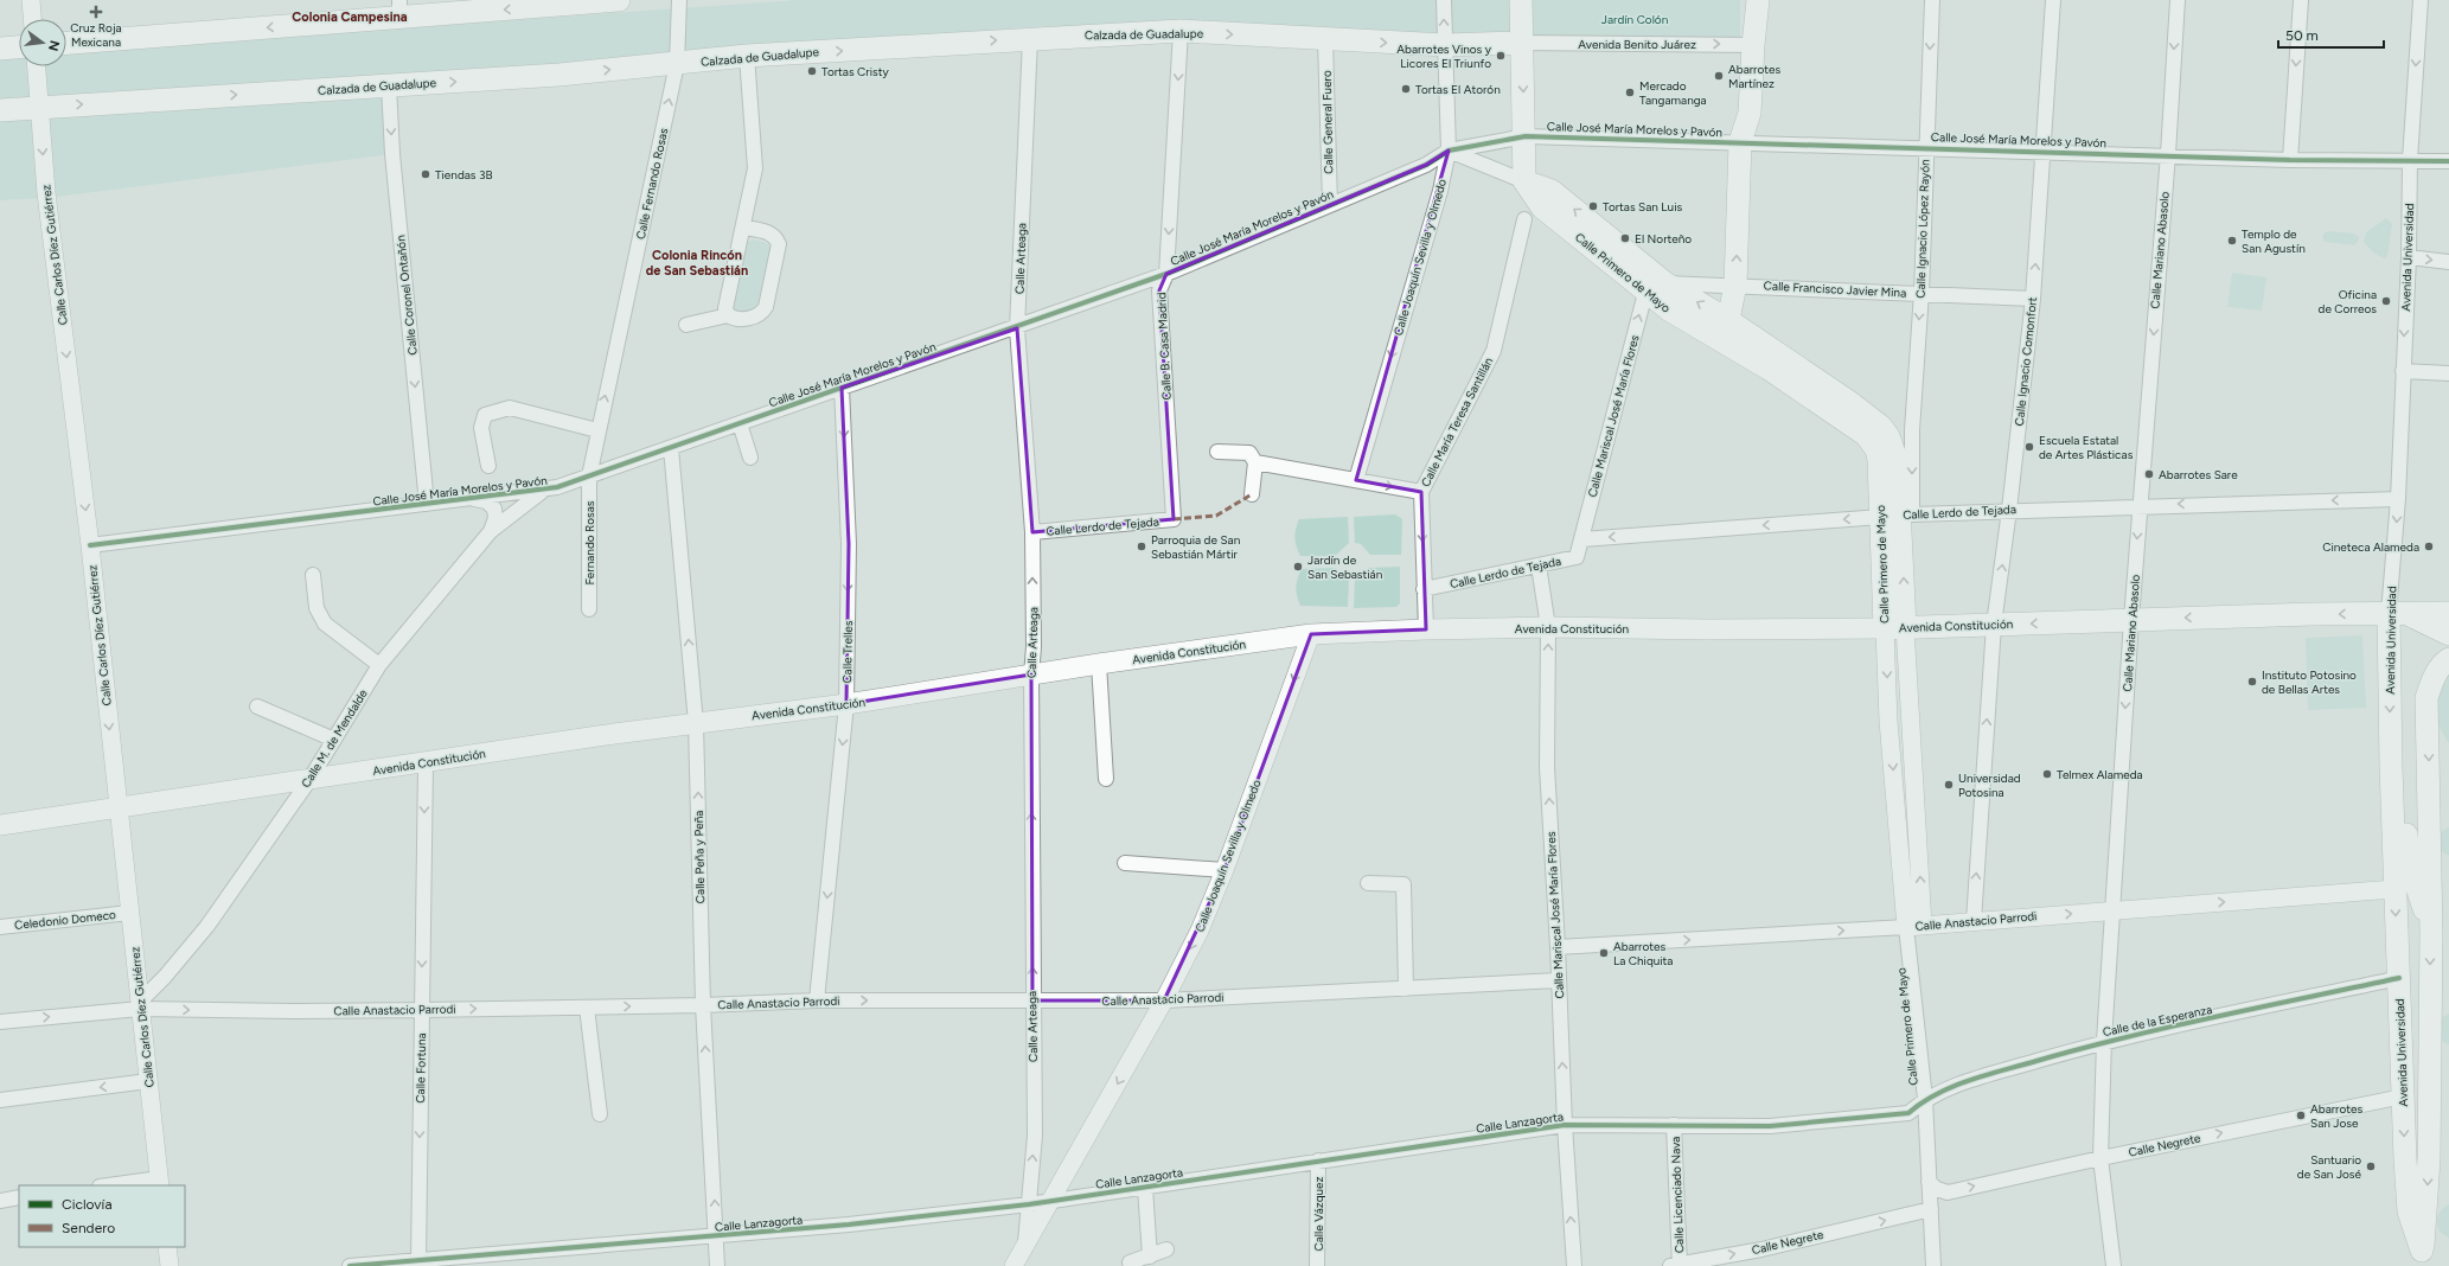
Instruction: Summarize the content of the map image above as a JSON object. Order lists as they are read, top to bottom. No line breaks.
{"streets":{"main road":["Calzada de Guadalupe","Avenida Universidad","Calle Primero de Mayo","Avenida Constitución"],"street":["Avenida Benito Juárez","Calle General Fuero","Calle José María Morelos y Pavón","Calle Fernando Rosas","Calle Ignacio López Rayón","Calle Mariano Abasolo","Calle Carlos Díez Gutiérrez","Calle Joaquín Sevilla y Olmedo","Calle Arteaga","Calle Francisco Javier Mina","Calle Coronel Ontañón","Calle B. Casa Madrid","Calle Ignacio Comonfort","Calle Mariscal José María Flores","Calle María Teresa Santillán","Calle Lerdo de Tejada","Fernando Rosas","Calle Trelles","Calle M. de Mendalde","Calle Peña y Peña","Celedonio Domeco","Calle Anastacio Parrodi","Calle de la Esperanza","Calle Fortuna","Calle Lanzagorta","Calle Negrete","Calle Licenciado Nava","Calle Vázquez"]},"crossings":[["Calzada de Guadalupe","Avenida Benito Juárez"],["Calzada de Guadalupe","Calle General Fuero"],["Calzada de Guadalupe","Calle Fernando Rosas"],["Calzada de Guadalupe","Calle Carlos Díez Gutiérrez"],["Calzada de Guadalupe","Calle Joaquín Sevilla y Olmedo"],["Calzada de Guadalupe","Calle Arteaga"],["Calzada de Guadalupe","Calle Coronel Ontañón"],["Calzada de Guadalupe","Calle B. Casa Madrid"],["Calle General Fuero","Calle José María Morelos y Pavón"],["Calle José María Morelos y Pavón","Calle Fernando Rosas"],["Calle José María Morelos y Pavón","Calle Ignacio López Rayón"],["Calle José María Morelos y Pavón","Calle Mariano Abasolo"],["Calle José María Morelos y Pavón","Calle Carlos Díez Gutiérrez"],["Calle José María Morelos y Pavón","Calle Joaquín Sevilla y Olmedo"],["Calle José María Morelos y Pavón","Avenida Universidad"],["Calle José María Morelos y Pavón","Calle Arteaga"],["Calle José María Morelos y Pavón","Calle Primero de Mayo"],["Calle José María Morelos y Pavón","Calle Coronel Ontañón"],["Calle José María Morelos y Pavón","Calle B. Casa Madrid"],["Calle José María Morelos y Pavón","Calle Ignacio Comonfort"],["Calle José María Morelos y Pavón","Fernando Rosas"],["Calle José María Morelos y Pavón","Calle Trelles"],["Calle José María Morelos y Pavón","Calle M. de Mendalde"],["Calle José María Morelos y Pavón","Calle Peña y Peña"],["Calle Fernando Rosas","Fernando Rosas"],["Calle Ignacio López Rayón","Calle Primero de Mayo"],["Calle Ignacio López Rayón","Calle Francisco Javier Mina"],["Calle Ignacio López Rayón","Calle Lerdo de Tejada"],["Calle Mariano Abasolo","Calle Lerdo de Tejada"],["Calle Mariano Abasolo","Avenida Constitución"],["Calle Mariano Abasolo","Calle Anastacio Parrodi"],["Calle Mariano Abasolo","Calle de la Esperanza"],["Calle Mariano Abasolo","Calle Negrete"],["Calle Carlos Díez Gutiérrez","Avenida Constitución"],["Calle Carlos Díez Gutiérrez","Calle M. de Mendalde"],["Calle Carlos Díez Gutiérrez","Celedonio Domeco"],["Calle Carlos Díez Gutiérrez","Calle Anastacio Parrodi"],["Calle Joaquín Sevilla y Olmedo","Calle Arteaga"],["Calle Joaquín Sevilla y Olmedo","Calle Primero de Mayo"],["Calle Joaquín Sevilla y Olmedo","Avenida Constitución"],["Calle Joaquín Sevilla y Olmedo","Calle Anastacio Parrodi"],["Calle Joaquín Sevilla y Olmedo","Calle Lanzagorta"],["Avenida Universidad","Calle Lerdo de Tejada"],["Avenida Universidad","Avenida Constitución"],["Avenida Universidad","Calle Anastacio Parrodi"],["Avenida Universidad","Calle de la Esperanza"],["Avenida Universidad","Calle Negrete"],["Calle Arteaga","Calle Lerdo de Tejada"],["Calle Arteaga","Avenida Constitución"],["Calle Arteaga","Calle Anastacio Parrodi"],["Calle Arteaga","Calle Lanzagorta"],["Calle Primero de Mayo","Calle Francisco Javier Mina"],["Calle Primero de Mayo","Calle Mariscal José María Flores"],["Calle Primero de Mayo","Calle Lerdo de Tejada"],["Calle Primero de Mayo","Avenida Constitución"],["Calle Primero de Mayo","Calle Anastacio Parrodi"],["Calle Primero de Mayo","Calle de la Esperanza"],["Calle Primero de Mayo","Calle Lanzagorta"],["Calle Primero de Mayo","Calle Negrete"],["Calle Francisco Javier Mina","Calle Ignacio Comonfort"],["Calle B. Casa Madrid","Calle Lerdo de Tejada"],["Calle Ignacio Comonfort","Calle Lerdo de Tejada"],["Calle Ignacio Comonfort","Avenida Constitución"],["Calle Ignacio Comonfort","Calle Anastacio Parrodi"],["Calle Mariscal José María Flores","Calle Lerdo de Tejada"],["Calle Mariscal José María Flores","Avenida Constitución"],["Calle Mariscal José María Flores","Calle Anastacio Parrodi"],["Calle Mariscal José María Flores","Calle Lanzagorta"],["Calle María Teresa Santillán","Calle Lerdo de Tejada"],["Calle María Teresa Santillán","Avenida Constitución"],["Avenida Constitución","Calle Trelles"],["Avenida Constitución","Calle M. de Mendalde"],["Avenida Constitución","Calle Peña y Peña"],["Avenida Constitución","Calle Fortuna"],["Calle Trelles","Calle Anastacio Parrodi"],["Calle M. de Mendalde","Calle Anastacio Parrodi"],["Calle Peña y Peña","Calle Anastacio Parrodi"],["Calle Peña y Peña","Calle Lanzagorta"],["Calle Anastacio Parrodi","Calle Fortuna"],["Calle de la Esperanza","Calle Lanzagorta"],["Calle Fortuna","Calle Lanzagorta"],["Calle Lanzagorta","Calle Licenciado Nava"],["Calle Lanzagorta","Calle Vázquez"],["Calle Negrete","Calle Licenciado Nava"]],"one_way":["Avenida Benito Juárez","Calle Ignacio López Rayón","Calle Mariano Abasolo","Calle Carlos Díez Gutiérrez","Calle Joaquín Sevilla y Olmedo","Avenida Universidad","Calle Arteaga","Calle Coronel Ontañón","Calle B. Casa Madrid","Calle Ignacio Comonfort","Calle Mariscal José María Flores","Calle Lerdo de Tejada","Calle Trelles","Calle Peña y Peña","Calle Anastacio Parrodi","Calle Fortuna","Calle Negrete"],"districts":["Colonia Campesina","Colonia Rincón de San Sebastián"],"parks":["Jardín Colón"],"places":{"health":["Cruz Roja Mexicana"],"other":["Abarrotes Vinos y Licores El Triunfo","Tortas Cristy","Abarrotes Martínez","Tortas El Atorón","Mercado Tangamanga","Tiendas 3B","Tortas San Luis","El Norteño","Templo de San Agustín","Oficina de Correos","Escuela Estatal de Artes Plásticas","Abarrotes Sare","Parroquia de San Sebastián Mártir","Cineteca Alameda","Jardín de San Sebastián","Instituto Potosino de Bellas Artes","Telmex Alameda","Universidad Potosina","Abarrotes La Chiquita","Abarrotes San Jose","Santuario de San José"]},"legend":["Ciclovía","Sendero"],"scale_bar":"50 m","north":"right"}
